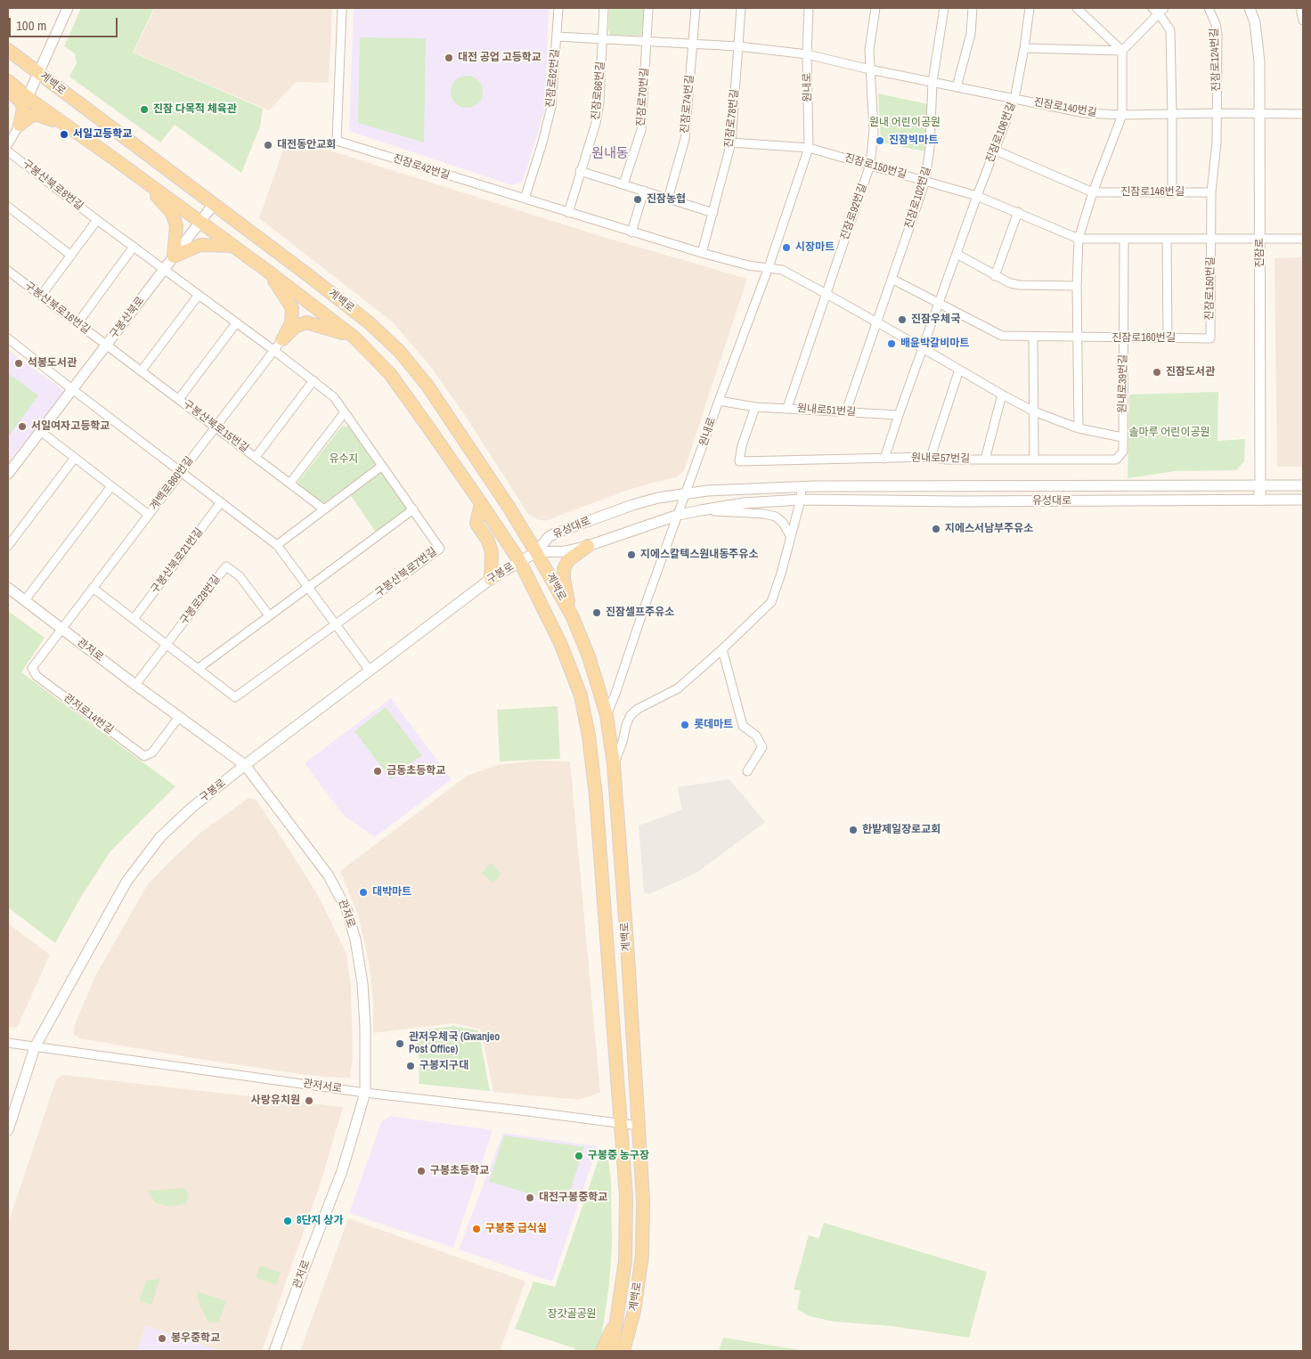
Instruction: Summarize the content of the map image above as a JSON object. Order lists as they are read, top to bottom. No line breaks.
{"streets":{"main road":["계백로","진잠로"],"street":["진잠로124번길","진잠로62번길","원내로","진잠로66번길","진잠로70번길","진잠로74번길","진잠로140번길","진잠로78번길","진잠로106번길","진잠로150번길","진잠로42번길","구봉산북로8번길","진잠로146번길","진잠로102번길","진잠로92번길","구봉산북로16번길","구봉산북로","진잠로160번길","원내로39번길","원내로51번길","구봉산북로15번길","원내로57번길","계백로860번길","유성대로","구봉산북로21번길","구봉산북로7번길","구봉로","구봉로28번길","관저로","관저로14번길","관저서로"]},"crossings":[["진잠로124번길","진잠로140번길"],["진잠로62번길","진잠로42번길"],["계백로","원내로"],["계백로","구봉산북로"],["계백로","유성대로"],["계백로","구봉로"],["계백로","관저서로"],["원내로","진잠로140번길"],["원내로","진잠로150번길"],["원내로","진잠로42번길"],["원내로","원내로51번길"],["원내로","유성대로"],["진잠로66번길","진잠로42번길"],["진잠로140번길","진잠로106번길"],["진잠로140번길","진잠로102번길"],["진잠로140번길","진잠로92번길"],["진잠로140번길","진잠로"],["진잠로78번길","진잠로42번길"],["진잠로106번길","진잠로150번길"],["진잠로106번길","진잠로146번길"],["진잠로106번길","진잠로160번길"],["진잠로106번길","원내로51번길"],["진잠로106번길","원내로57번길"],["진잠로150번길","진잠로102번길"],["진잠로150번길","진잠로92번길"],["진잠로150번길","진잠로"],["진잠로150번길","진잠로160번길"],["진잠로150번길","원내로39번길"],["구봉산북로8번길","구봉산북로"],["구봉산북로8번길","구봉산북로7번길"],["진잠로102번길","원내로51번길"],["진잠로92번길","원내로51번길"],["진잠로","유성대로"],["구봉산북로16번길","구봉산북로"],["구봉산북로16번길","구봉산북로15번길"],["구봉산북로","구봉산북로15번길"],["구봉산북로","구봉산북로7번길"],["진잠로160번길","원내로39번길"],["원내로39번길","원내로57번길"],["원내로51번길","원내로57번길"],["구봉산북로15번길","계백로860번길"],["계백로860번길","구봉산북로7번길"],["계백로860번길","관저로"],["계백로860번길","관저로14번길"],["유성대로","구봉로"],["구봉로","관저로"],["구봉로","관저서로"],["구봉로28번길","관저로"],["관저로","관저로14번길"],["관저로","관저서로"]],"districts":["원내동"],"parks":["원내 어린이공원","솔마루 어린이공원","유수지","장갓골공원"],"places":["대전 공업 고등학교","진잠 다목적 체육관","서일고등학교","진잠빅마트","대전동안교회","진잠농협","시장마트","진잠우체국","배윤박갈비마트","석봉도서관","진잠도서관","서일여자고등학교","지에스서남부주유소","지에스칼텍스원내동주유소","진잠셀프주유소","롯데마트","금동초등학교","한밭제일장로교회","대박마트","관저우체국 (Gwanjeo Post Office)","구봉지구대","사랑유치원","구봉중 농구장","구봉초등학교","대전구봉중학교","8단지 상가","구봉중 급식실","봉우중학교"],"scale_bar":"100 m"}
